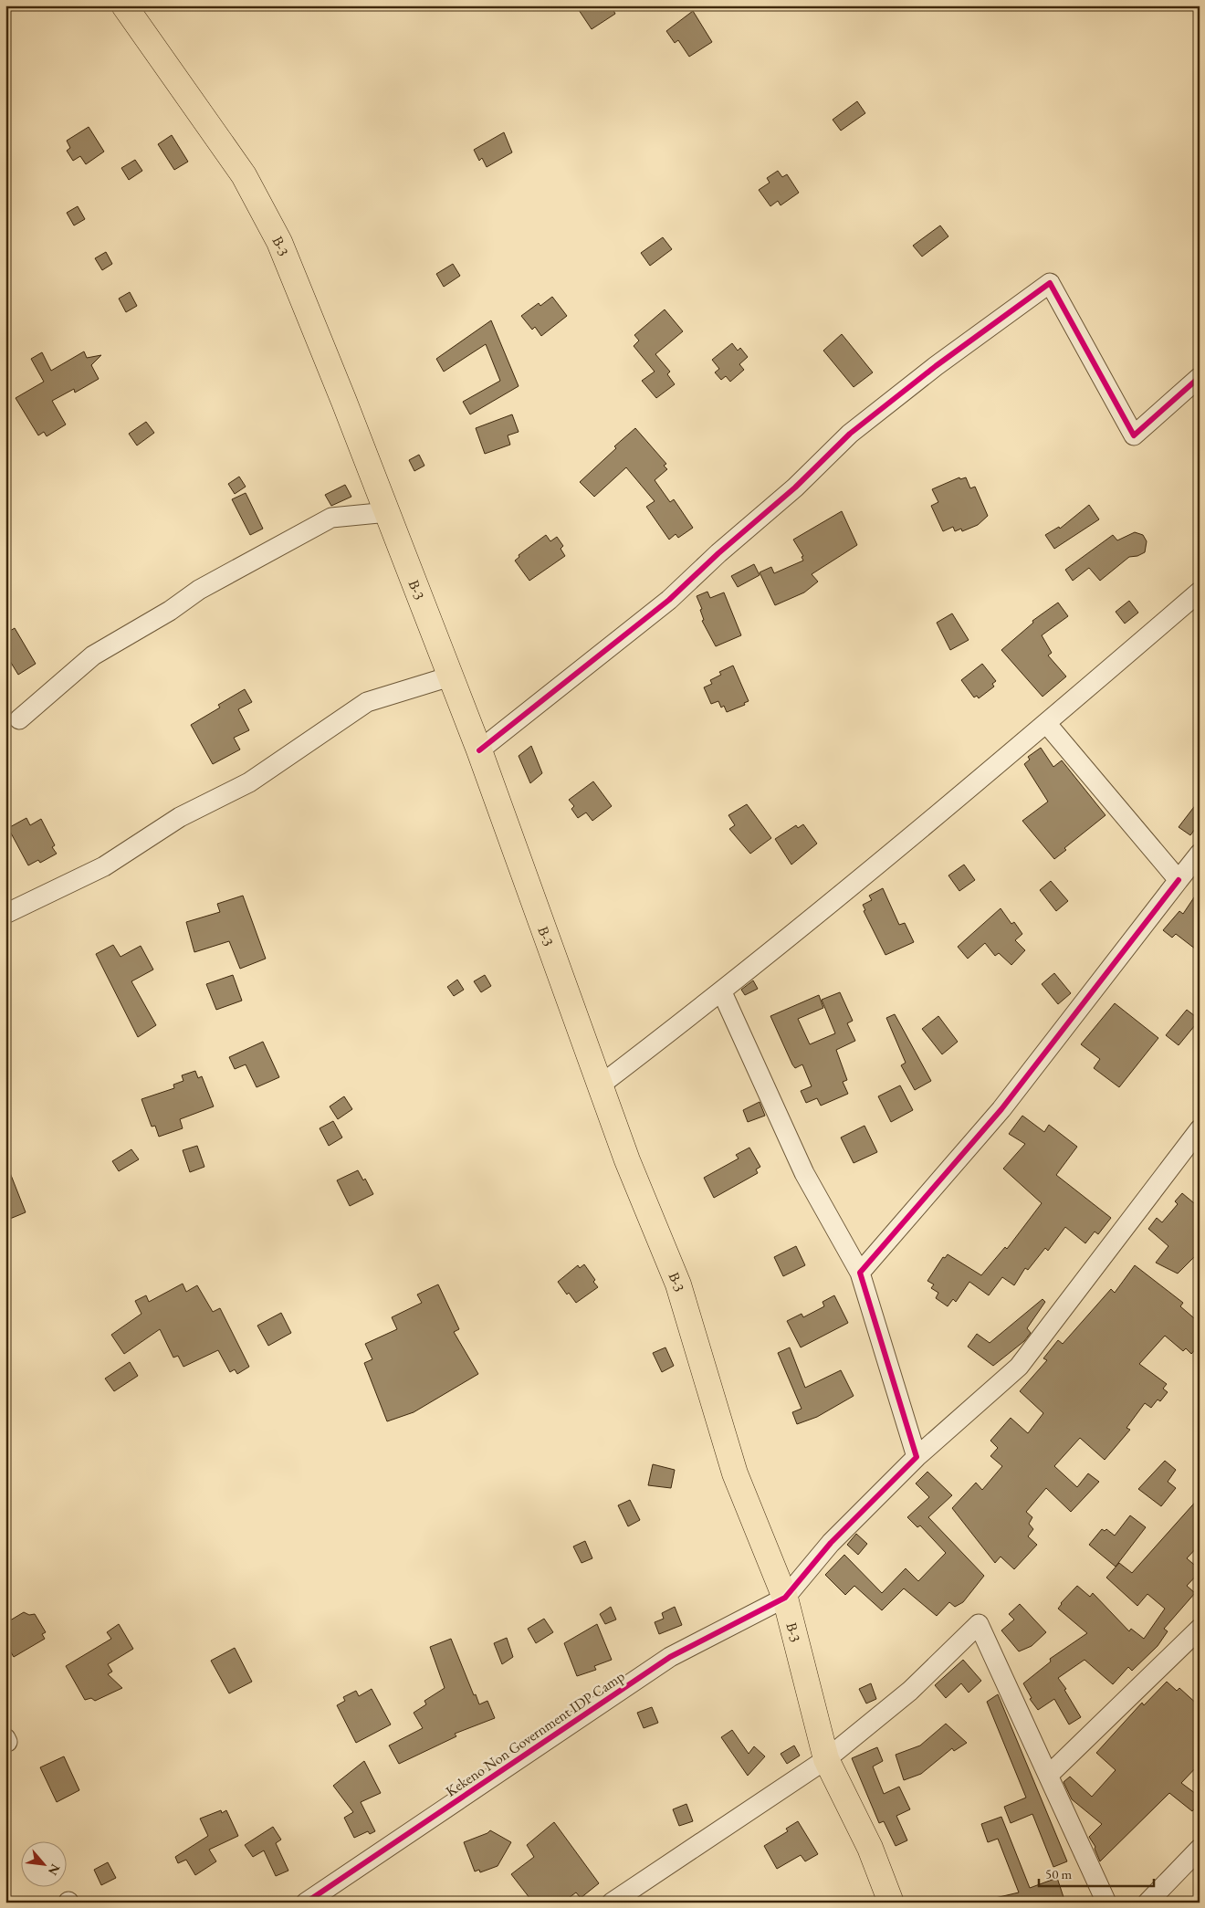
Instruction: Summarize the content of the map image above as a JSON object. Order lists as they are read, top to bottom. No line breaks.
{"streets":{"main road":["B-3"],"street":["Kekeno Non Government IDP Camp"]},"crossings":[["B-3","Kekeno Non Government IDP Camp"]],"scale_bar":"50 m","north":"bottom right"}
